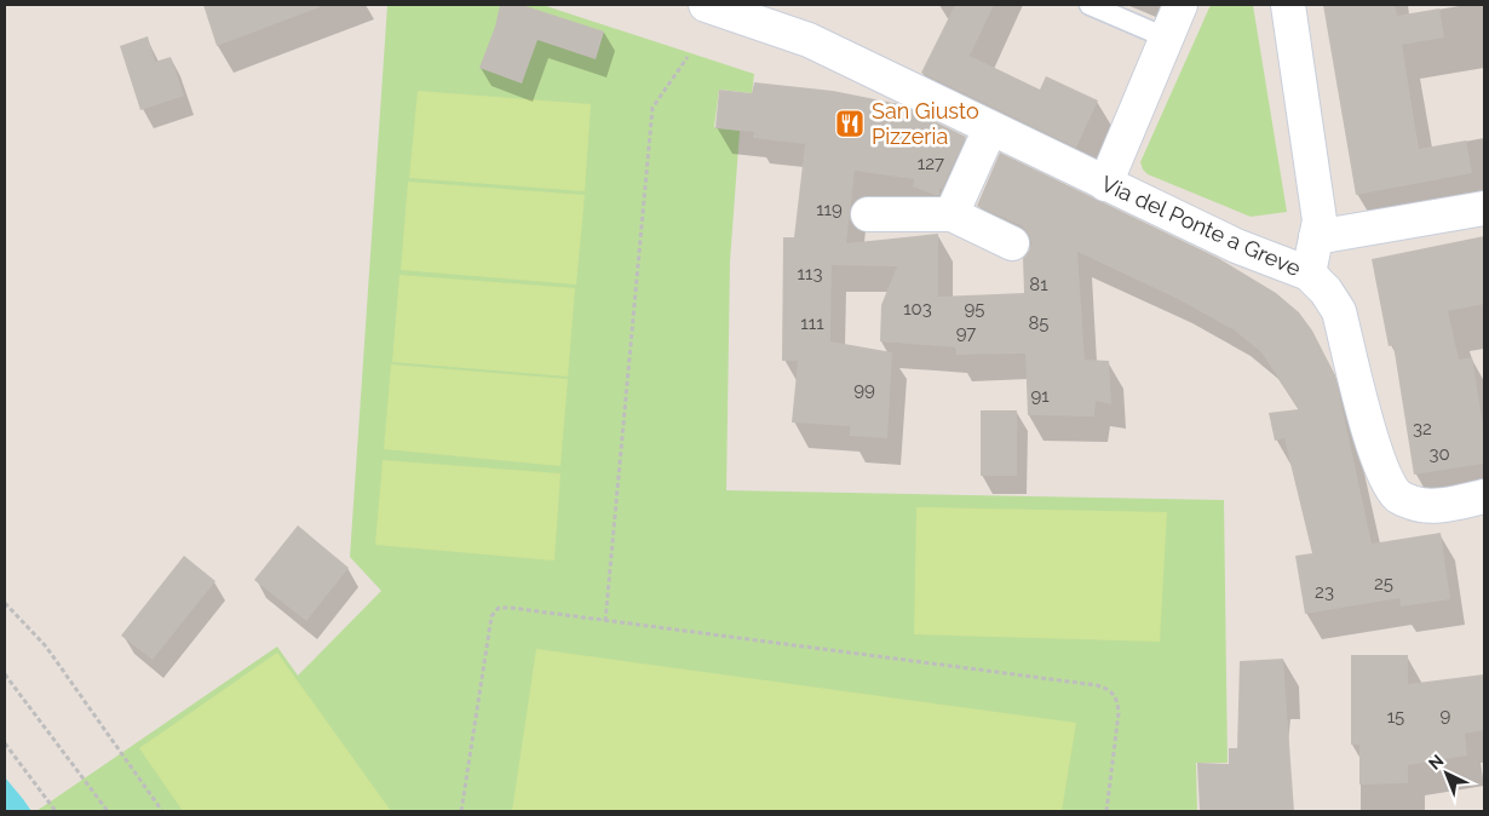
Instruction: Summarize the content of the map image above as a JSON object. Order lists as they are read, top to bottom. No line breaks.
{"streets":{"street":["Via del Ponte a Greve"]},"places":{"restaurant":["San Giusto Pizzeria"]},"house_numbers":["127","119","113","81","103","95","111","85","97","99","91","32","30","25","23","9","15"],"north":"top left"}
